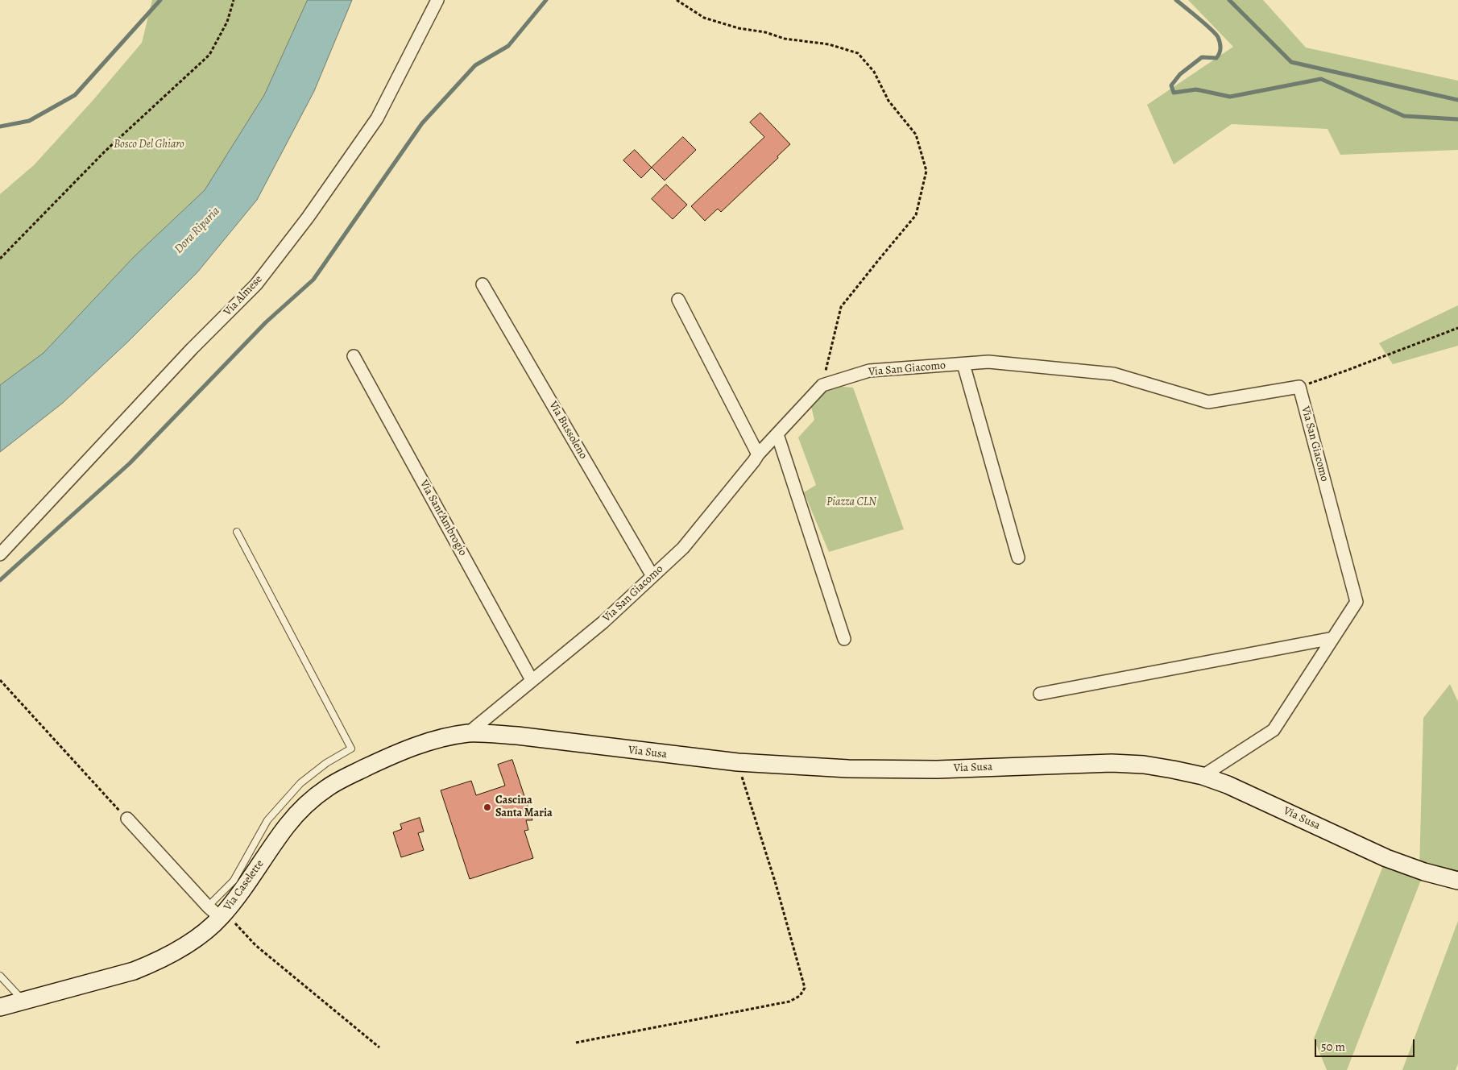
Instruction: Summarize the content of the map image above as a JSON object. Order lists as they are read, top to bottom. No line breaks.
{"streets":{"main road":["Via Susa","Via Caselette"],"street":["Via Almese","Via San Giacomo","Via Bussoleno","Via Sant'Ambrogio"]},"crossings":[["Via San Giacomo","Via Bussoleno"],["Via San Giacomo","Via Sant'Ambrogio"],["Via San Giacomo","Via Susa"],["Via San Giacomo","Via Caselette"],["Via Susa","Via Caselette"]],"water":["Dora Riparia"],"parks":["Bosco Del Ghiaro","Piazza CLN"],"places":["Cascina Santa Maria"],"scale_bar":"50 m"}
